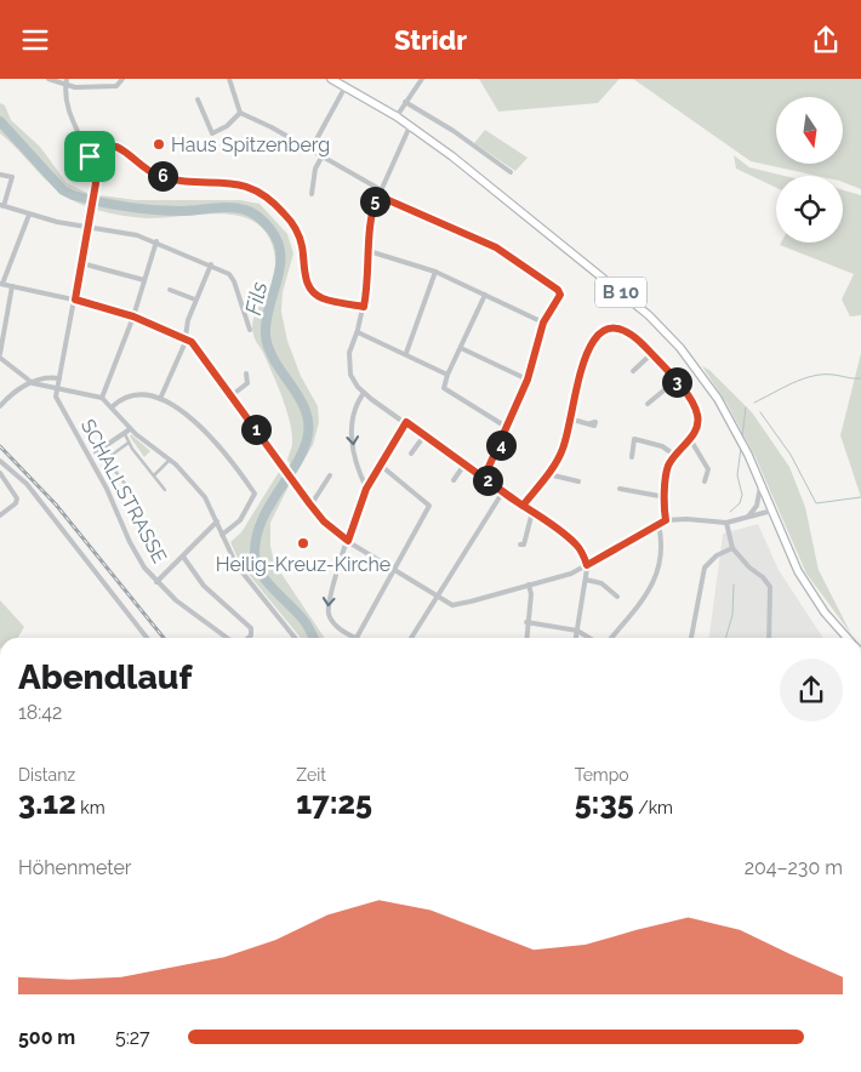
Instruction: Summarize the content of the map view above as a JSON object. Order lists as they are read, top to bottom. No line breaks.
{"streets":{"main road":["B 10"],"street":["SCHALLSTRASSE"]},"water":["Fils"],"places":["Haus Spitzenberg","Heilig-Kreuz-Kirche"],"north":"bottom","page":{"header":"Stridr","pins":["6","5","3","1","4","2"],"heading":["Abendlauf","18:42"],"stats":[["Distanz","3.12 km"],["Zeit","17:25"],["Tempo","5:35 /km"]],"chart":["Höhenmeter","204–230 m"],"list":[{"name":"500 m","note":"5:27"}]}}
